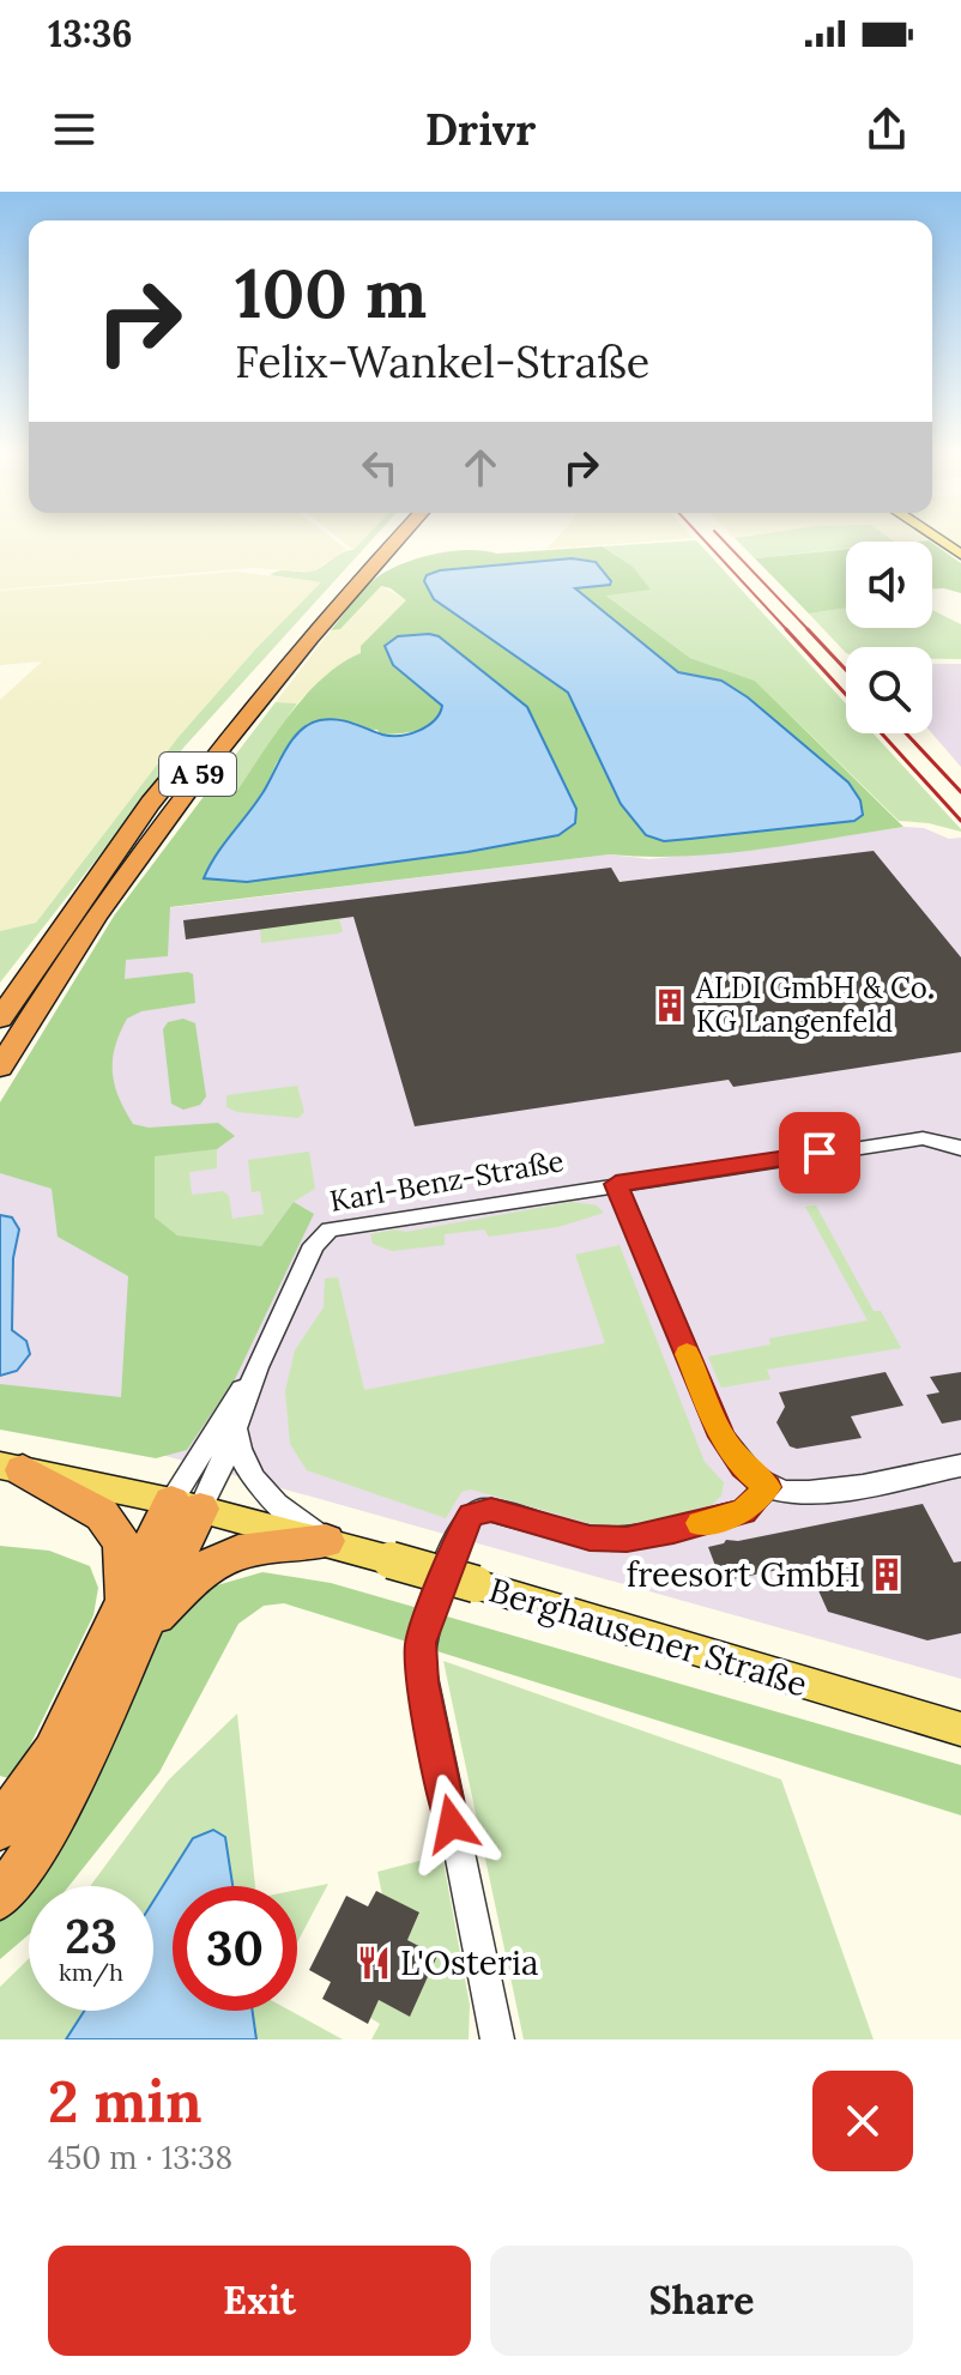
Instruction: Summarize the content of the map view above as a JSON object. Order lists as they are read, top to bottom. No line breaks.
{"streets":{"highway":["A 59"],"main road":["Berghausener Straße"],"street":["Karl-Benz-Straße"]},"crossings":[["Karl-Benz-Straße","Berghausener Straße"]],"places":{"building":["ALDI GmbH & Co. KG Langenfeld","freesort GmbH"],"restaurant":["L'Osteria"]},"page":{"status":"13:36","header":"Drivr","turn":["100 m","Felix-Wankel-Straße"],"speed":"23 km/h","limit":"30","heading":["2 min","450 m · 13:38"],"buttons":["Exit","Share"]}}
